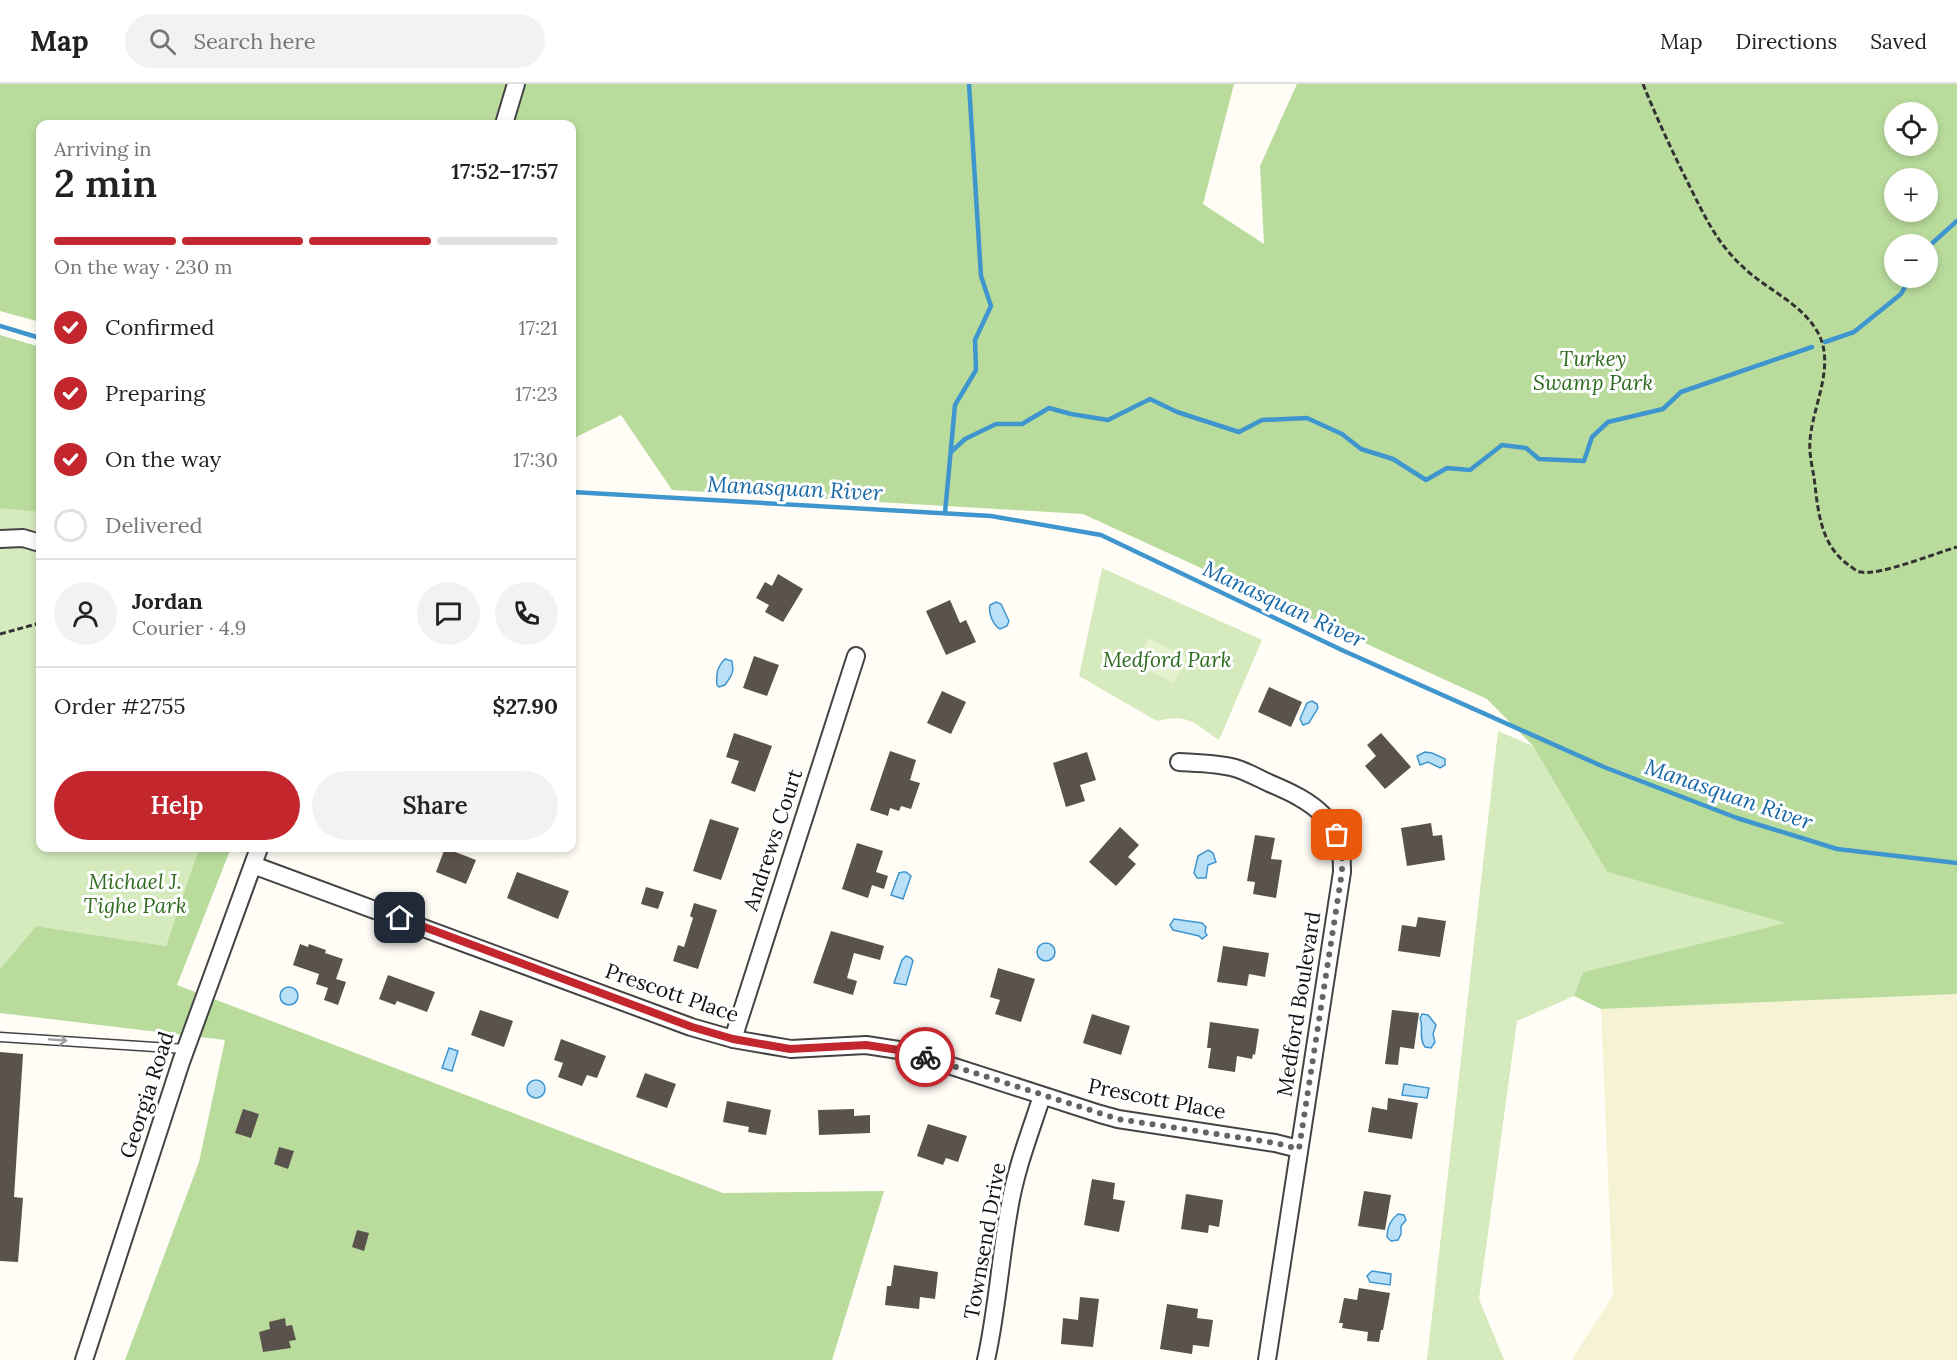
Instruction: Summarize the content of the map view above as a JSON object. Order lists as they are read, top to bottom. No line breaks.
{"streets":{"street":["Andrews Court","Prescott Place","Medford Boulevard","Georgia Road","Townsend Drive"]},"crossings":[["Andrews Court","Prescott Place"],["Prescott Place","Medford Boulevard"],["Prescott Place","Georgia Road"],["Prescott Place","Townsend Drive"]],"water":["Manasquan River"],"parks":["Turkey Swamp Park","Medford Park","Michael J. Tighe Park"],"page":{"header":"Map","search":"Search here","nav":["Map","Directions","Saved"],"map_buttons":["+","−"],"heading":["2 min","Arriving in","17:52–17:57"],"panel":["Jordan","Courier · 4.9","Order #2755","$27.90"],"bar":"On the way · 230 m","list":[["Confirmed","17:21"],["Preparing","17:23"],["On the way","17:30"],"Delivered"],"buttons":["Help","Share"]}}
